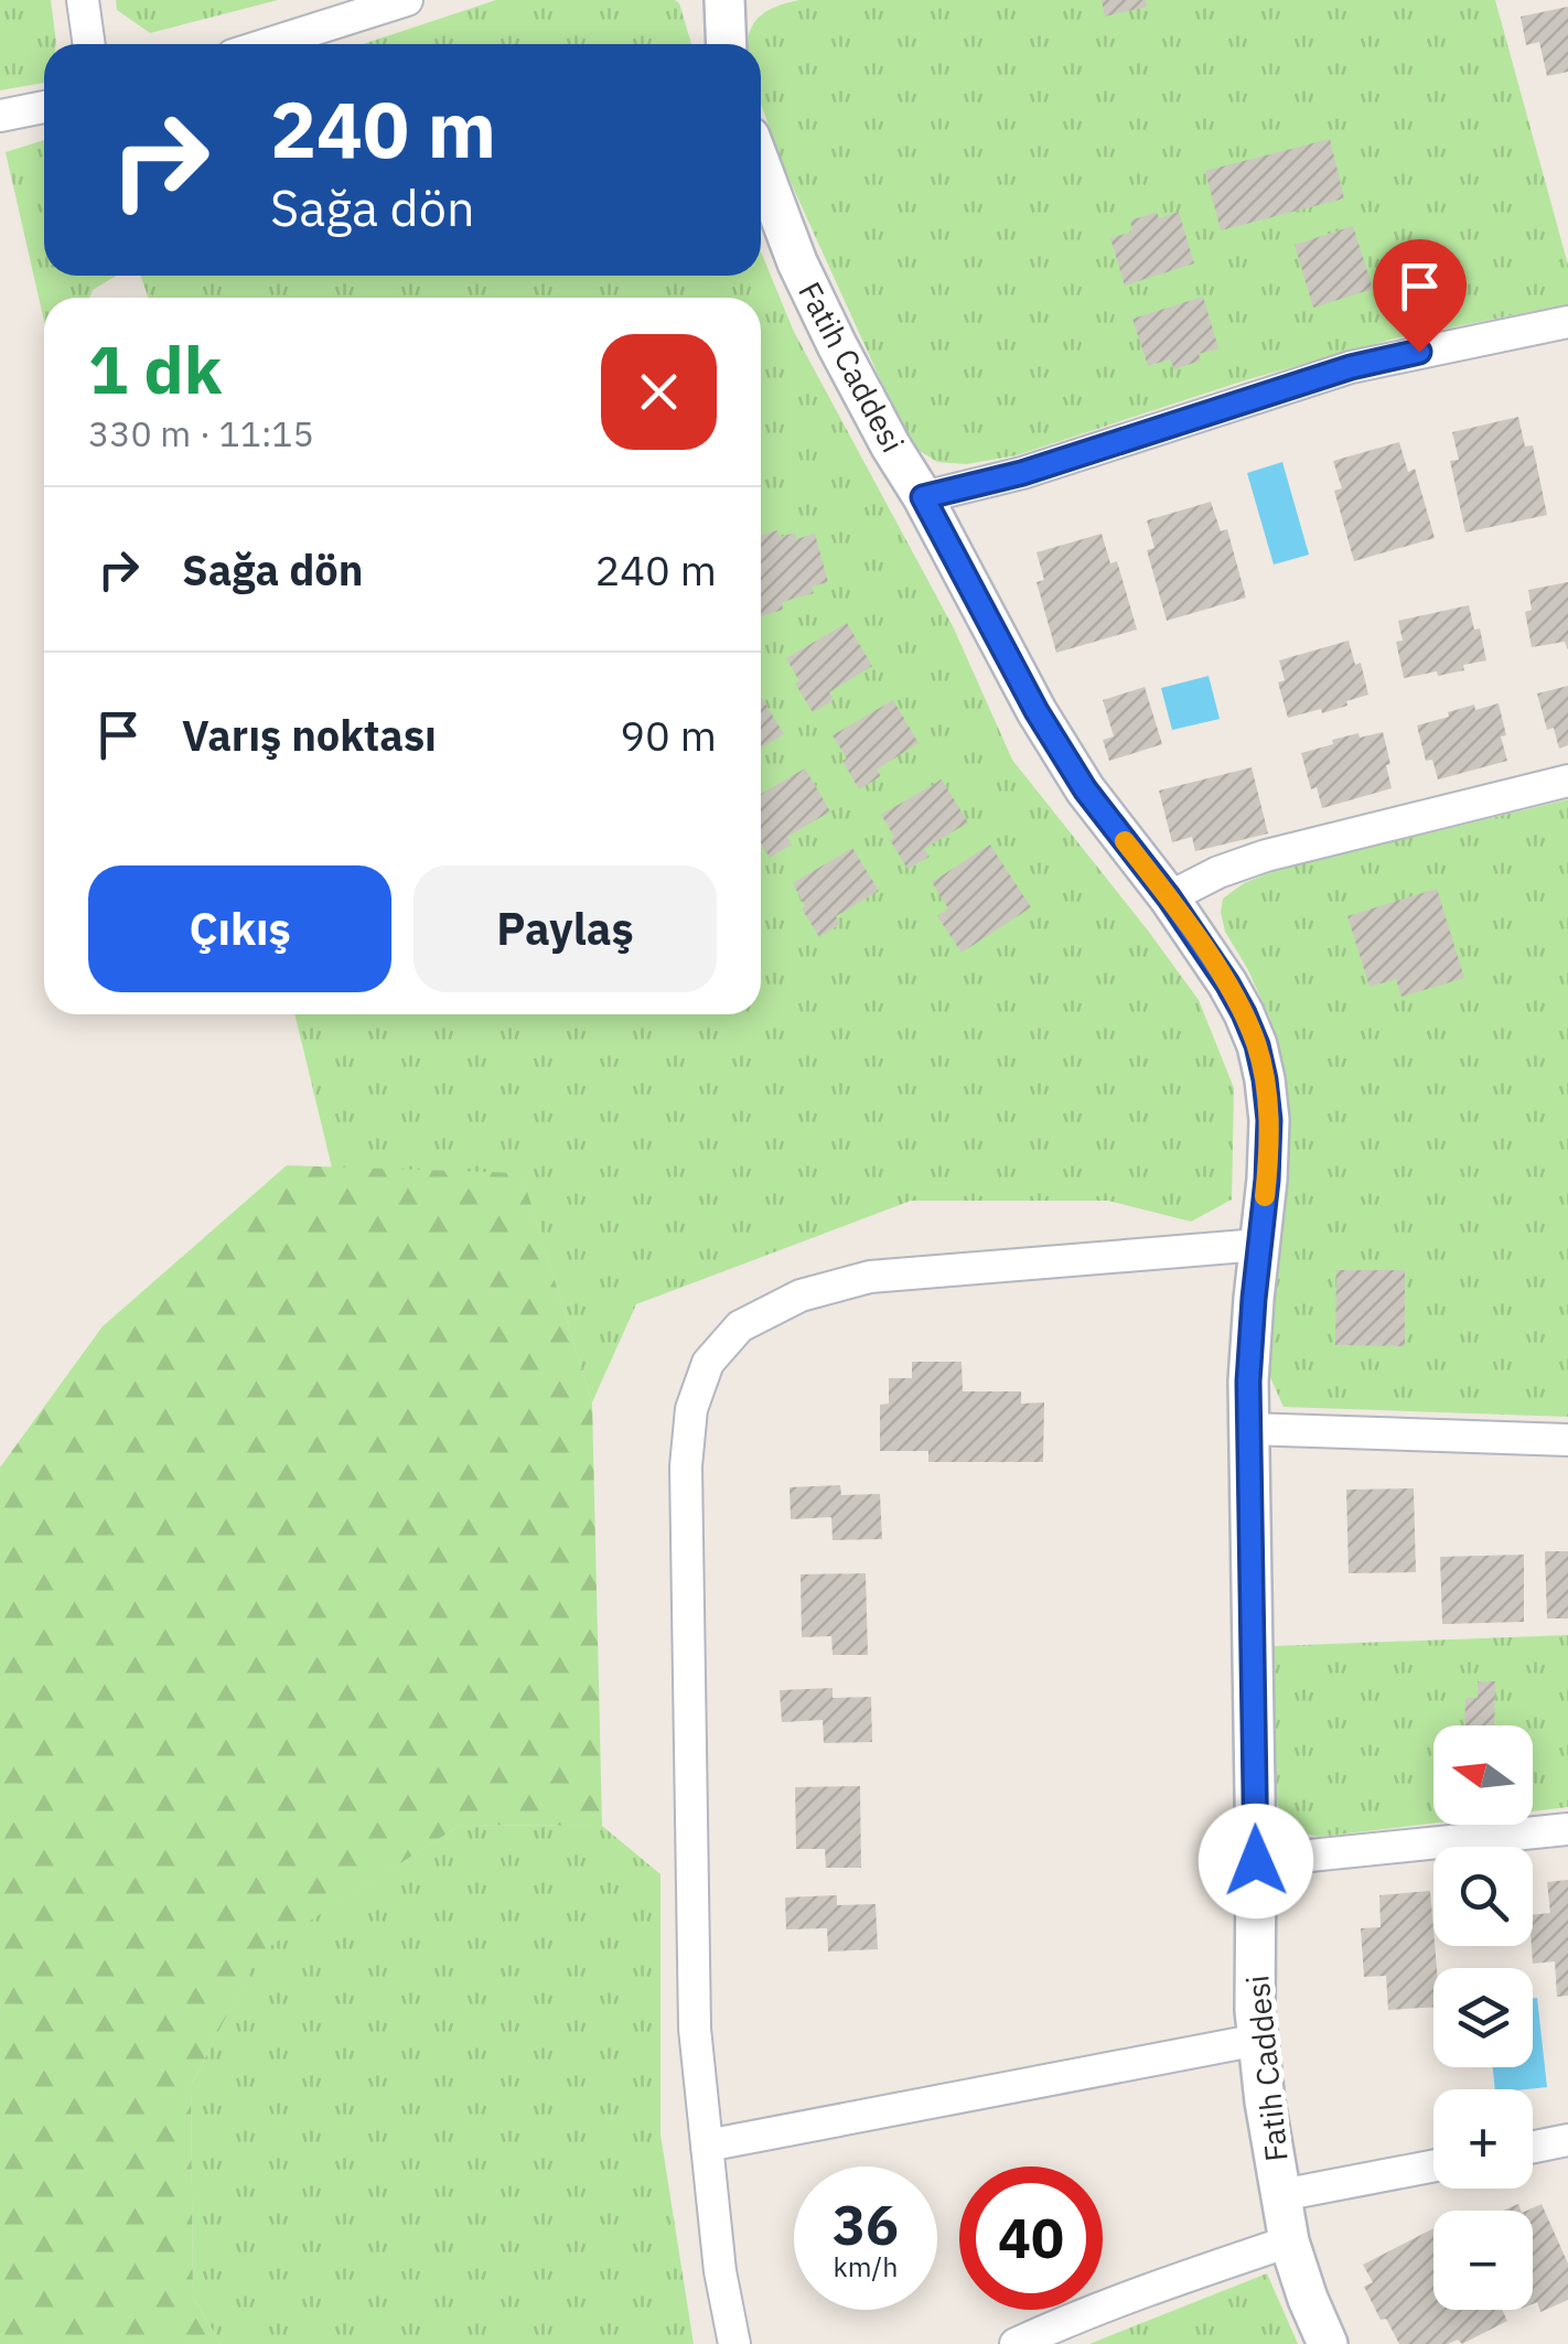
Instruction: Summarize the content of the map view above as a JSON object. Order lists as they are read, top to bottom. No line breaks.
{"streets":{"street":["Fatih Caddesi"]},"north":"left","page":{"turn":["240 m","Sağa dön"],"heading":["1 dk","330 m · 11:15"],"list":[{"name":"Sağa dön","value":"240 m"},{"name":"Varış noktası","value":"90 m"}],"buttons":["Çıkış","Paylaş"],"map_buttons":["+","−"],"speed":"36 km/h","limit":"40"}}
